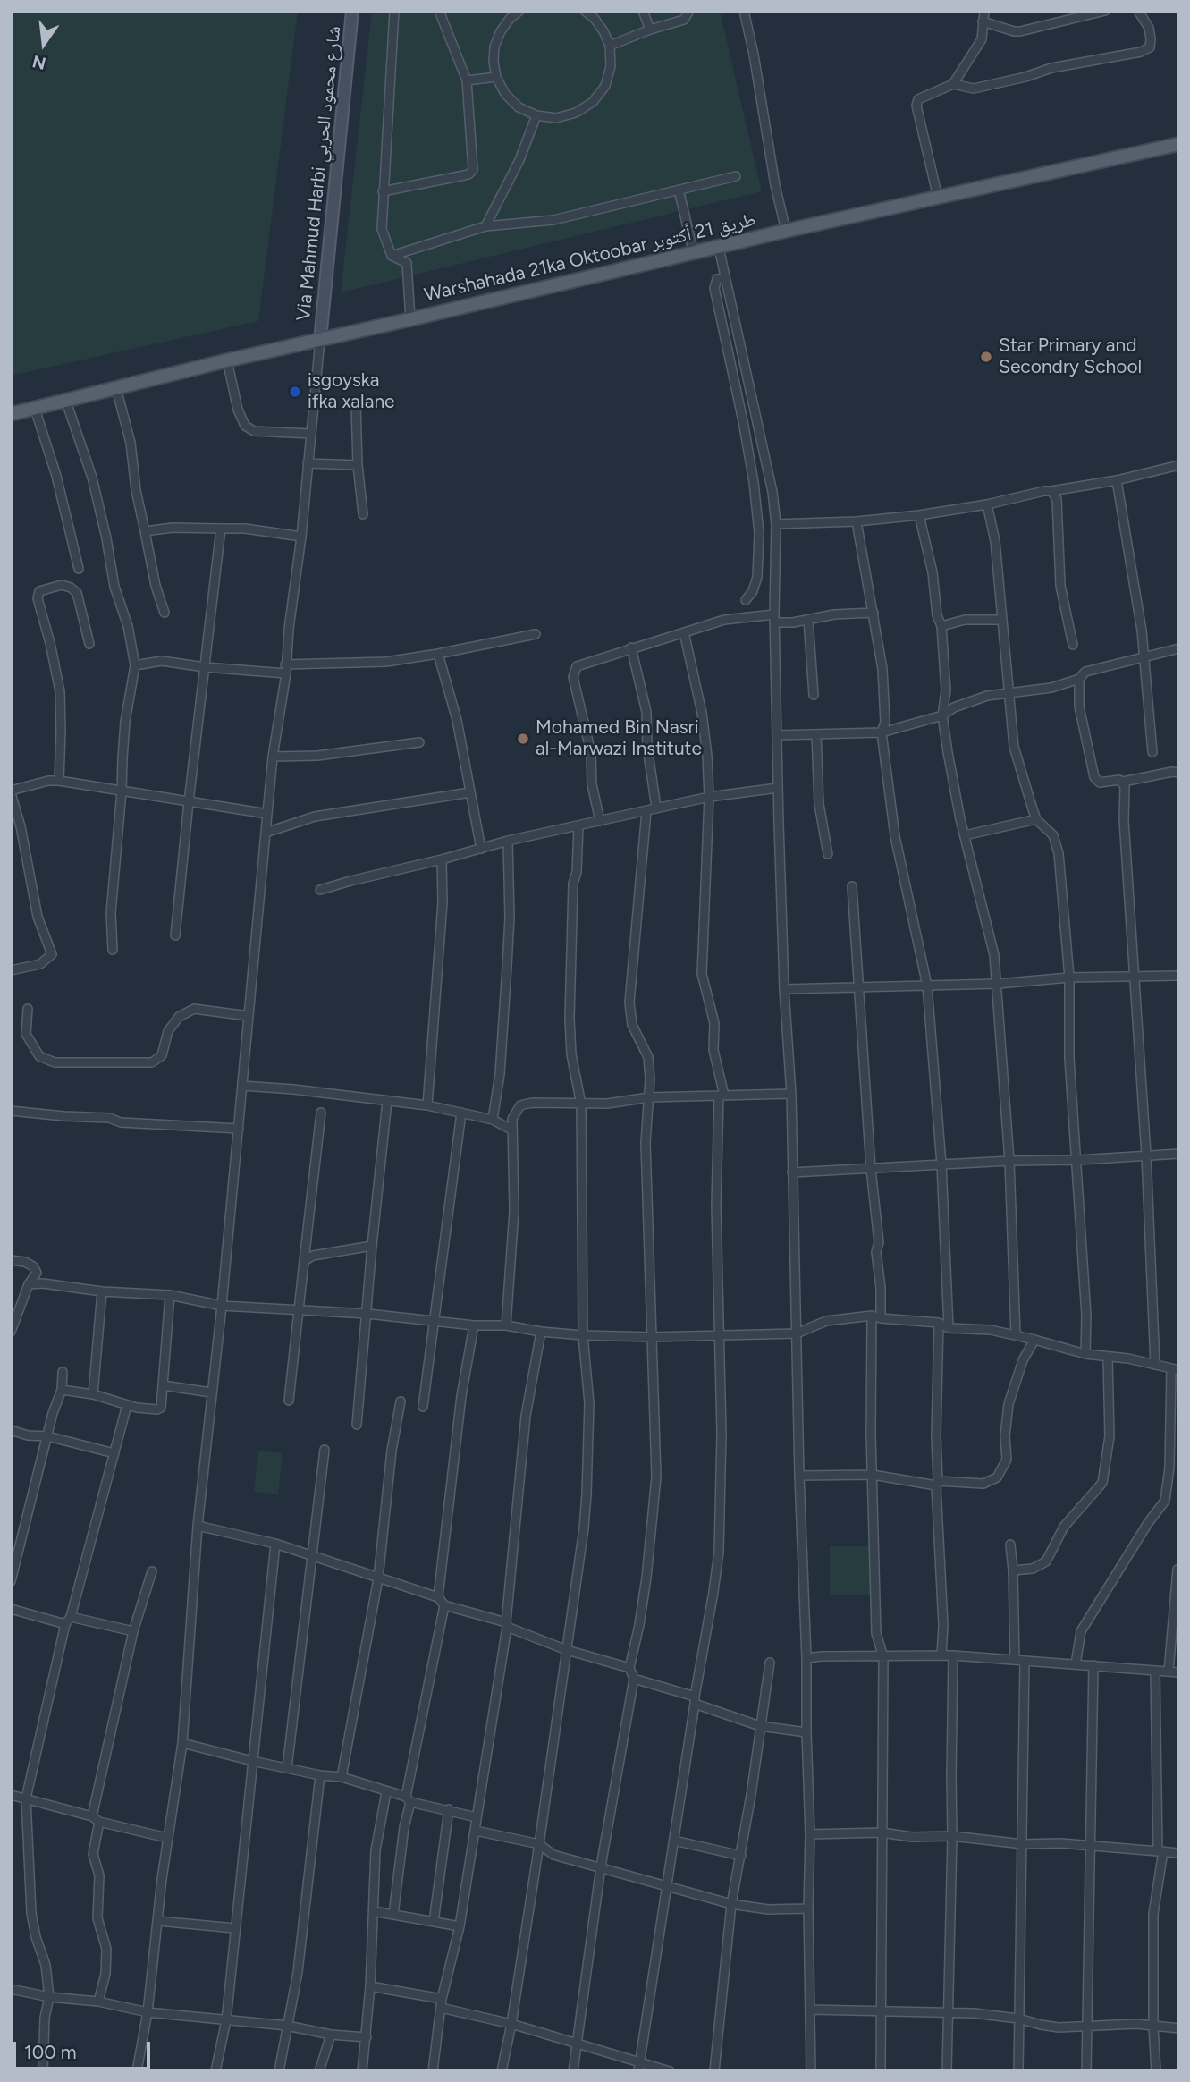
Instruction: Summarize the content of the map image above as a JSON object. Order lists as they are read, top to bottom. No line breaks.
{"streets":{"main road":["Warshahada 21ka Oktoobar طريق 21 أكتوبر"],"street":["Via Mahmud Harbi شارع محمود الحربي"]},"crossings":[["Via Mahmud Harbi شارع محمود الحربي","Warshahada 21ka Oktoobar طريق 21 أكتوبر"]],"places":["Star Primary and Secondry School","isgoyska ifka xalane","Mohamed Bin Nasri al-Marwazi Institute"],"scale_bar":"100 m","north":"bottom"}
